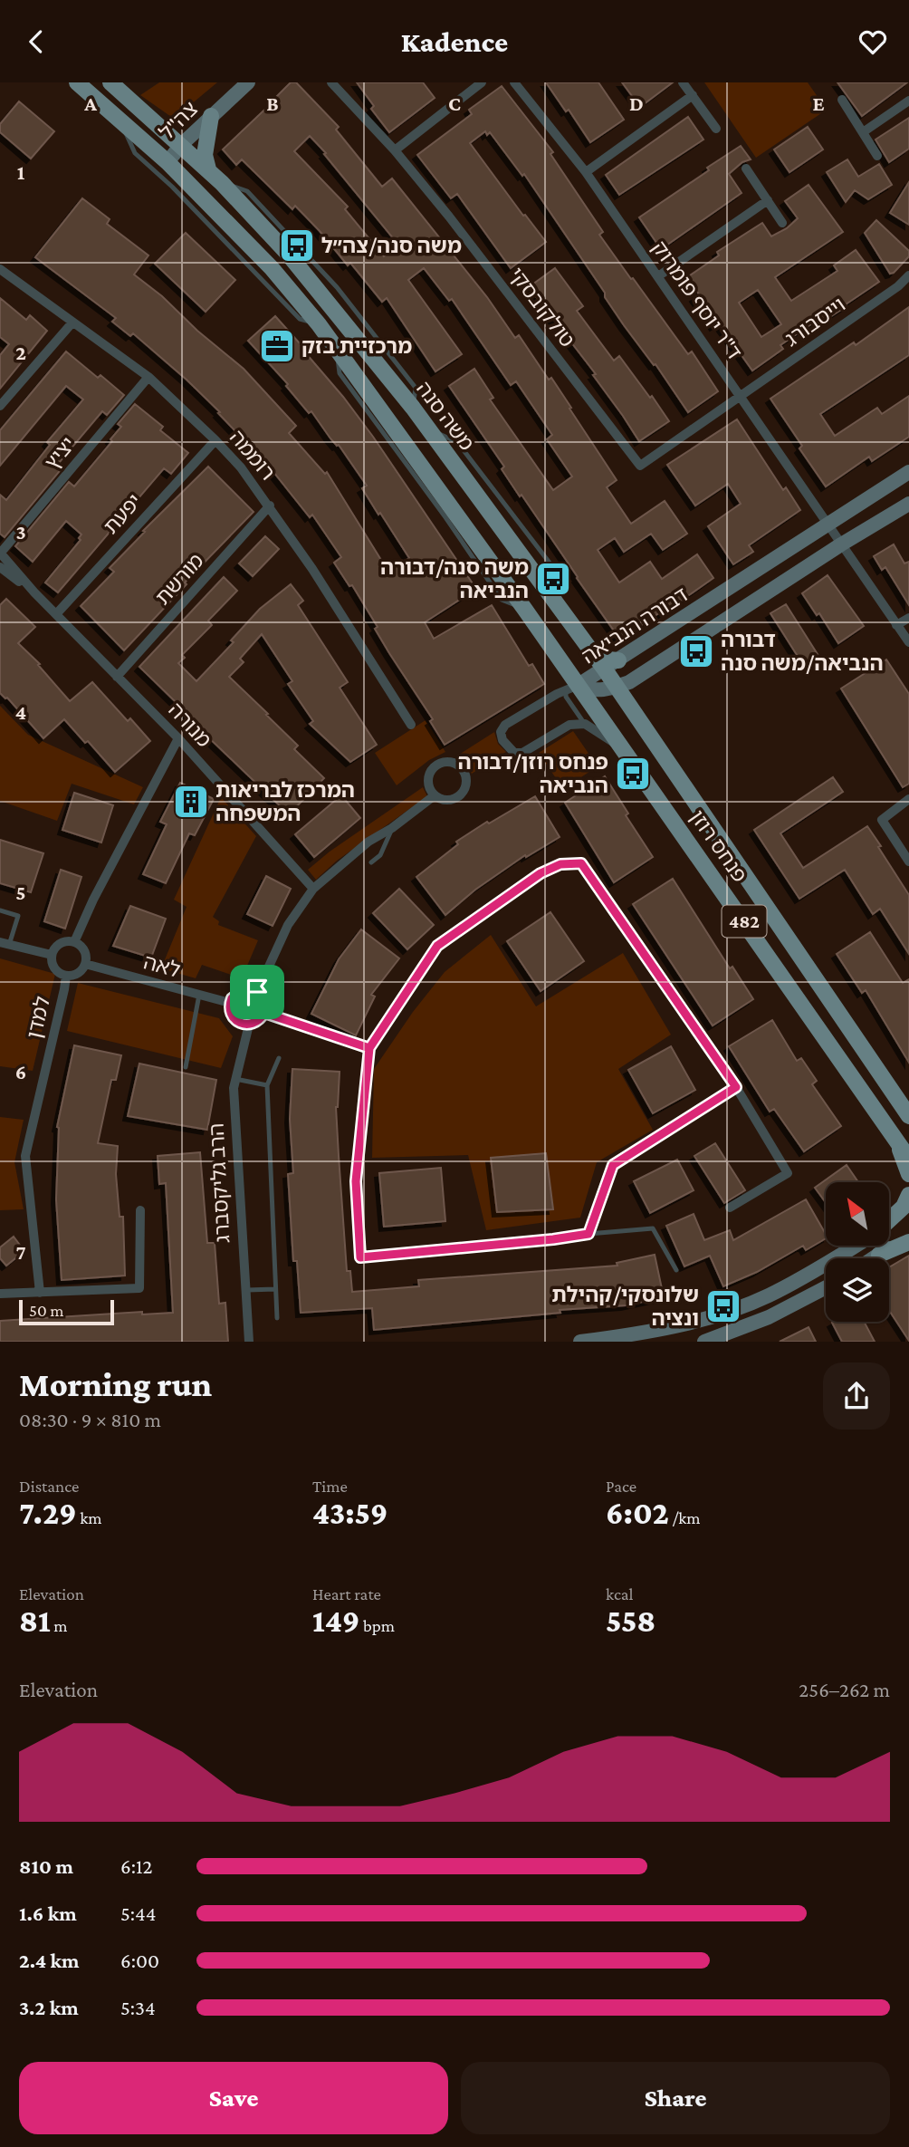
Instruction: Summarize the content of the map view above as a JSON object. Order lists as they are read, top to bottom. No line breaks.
{"streets":{"main road":["משה סנה","פנחס רוזן","482"],"street":["צה\"ל","ד\"ר יוסף פומרוק","טולקובסקי","וייסבורג","יציץ","רוממה","יפעת","מורשת","דבורה הנביאה","מנורה","לאה","למדן","הרב גליקסברג"]},"crossings":[["צה\"ל","משה סנה"],["צה\"ל","482"],["ד\"ר יוסף פומרוק","טולקובסקי"],["ד\"ר יוסף פומרוק","וייסבורג"],["ד\"ר יוסף פומרוק","דבורה הנביאה"],["טולקובסקי","וייסבורג"],["משה סנה","דבורה הנביאה"],["משה סנה","פנחס רוזן"],["יציץ","רוממה"],["יציץ","מנורה"],["רוממה","יפעת"],["רוממה","מורשת"],["יפעת","מנורה"],["מורשת","מנורה"],["דבורה הנביאה","פנחס רוזן"],["דבורה הנביאה","482"],["פנחס רוזן","482"],["לאה","למדן"],["לאה","הרב גליקסברג"]],"places":{"bus stop":["משה סנה/צה״ל","משה סנה/דבורה הנביאה","דבורה הנביאה/משה סנה","פנחס רוזן/דבורה הנביאה","שלונסקי/קהילת ונציה"],"office":["מרכזיית בזק"],"building":["המרכז לבריאות המשפחה"]},"scale_bar":"50 m","north":"top left","page":{"header":"Kadence","scale":"50 m","heading":["Morning run","08:30 · 9 × 810 m"],"stats":[["Distance","7.29 km"],["Time","43:59"],["Pace","6:02 /km"],["Elevation","81 m"],["Heart rate","149 bpm"],["kcal","558"]],"chart":["Elevation","256–262 m"],"list":[{"name":"810 m","note":"6:12"},{"name":"1.6 km","note":"5:44"},{"name":"2.4 km","note":"6:00"},{"name":"3.2 km","note":"5:34"}],"buttons":["Save","Share"]},"grid":{"columns":["A","B","C","D","E"],"rows":["1","2","3","4","5","6","7"]}}
